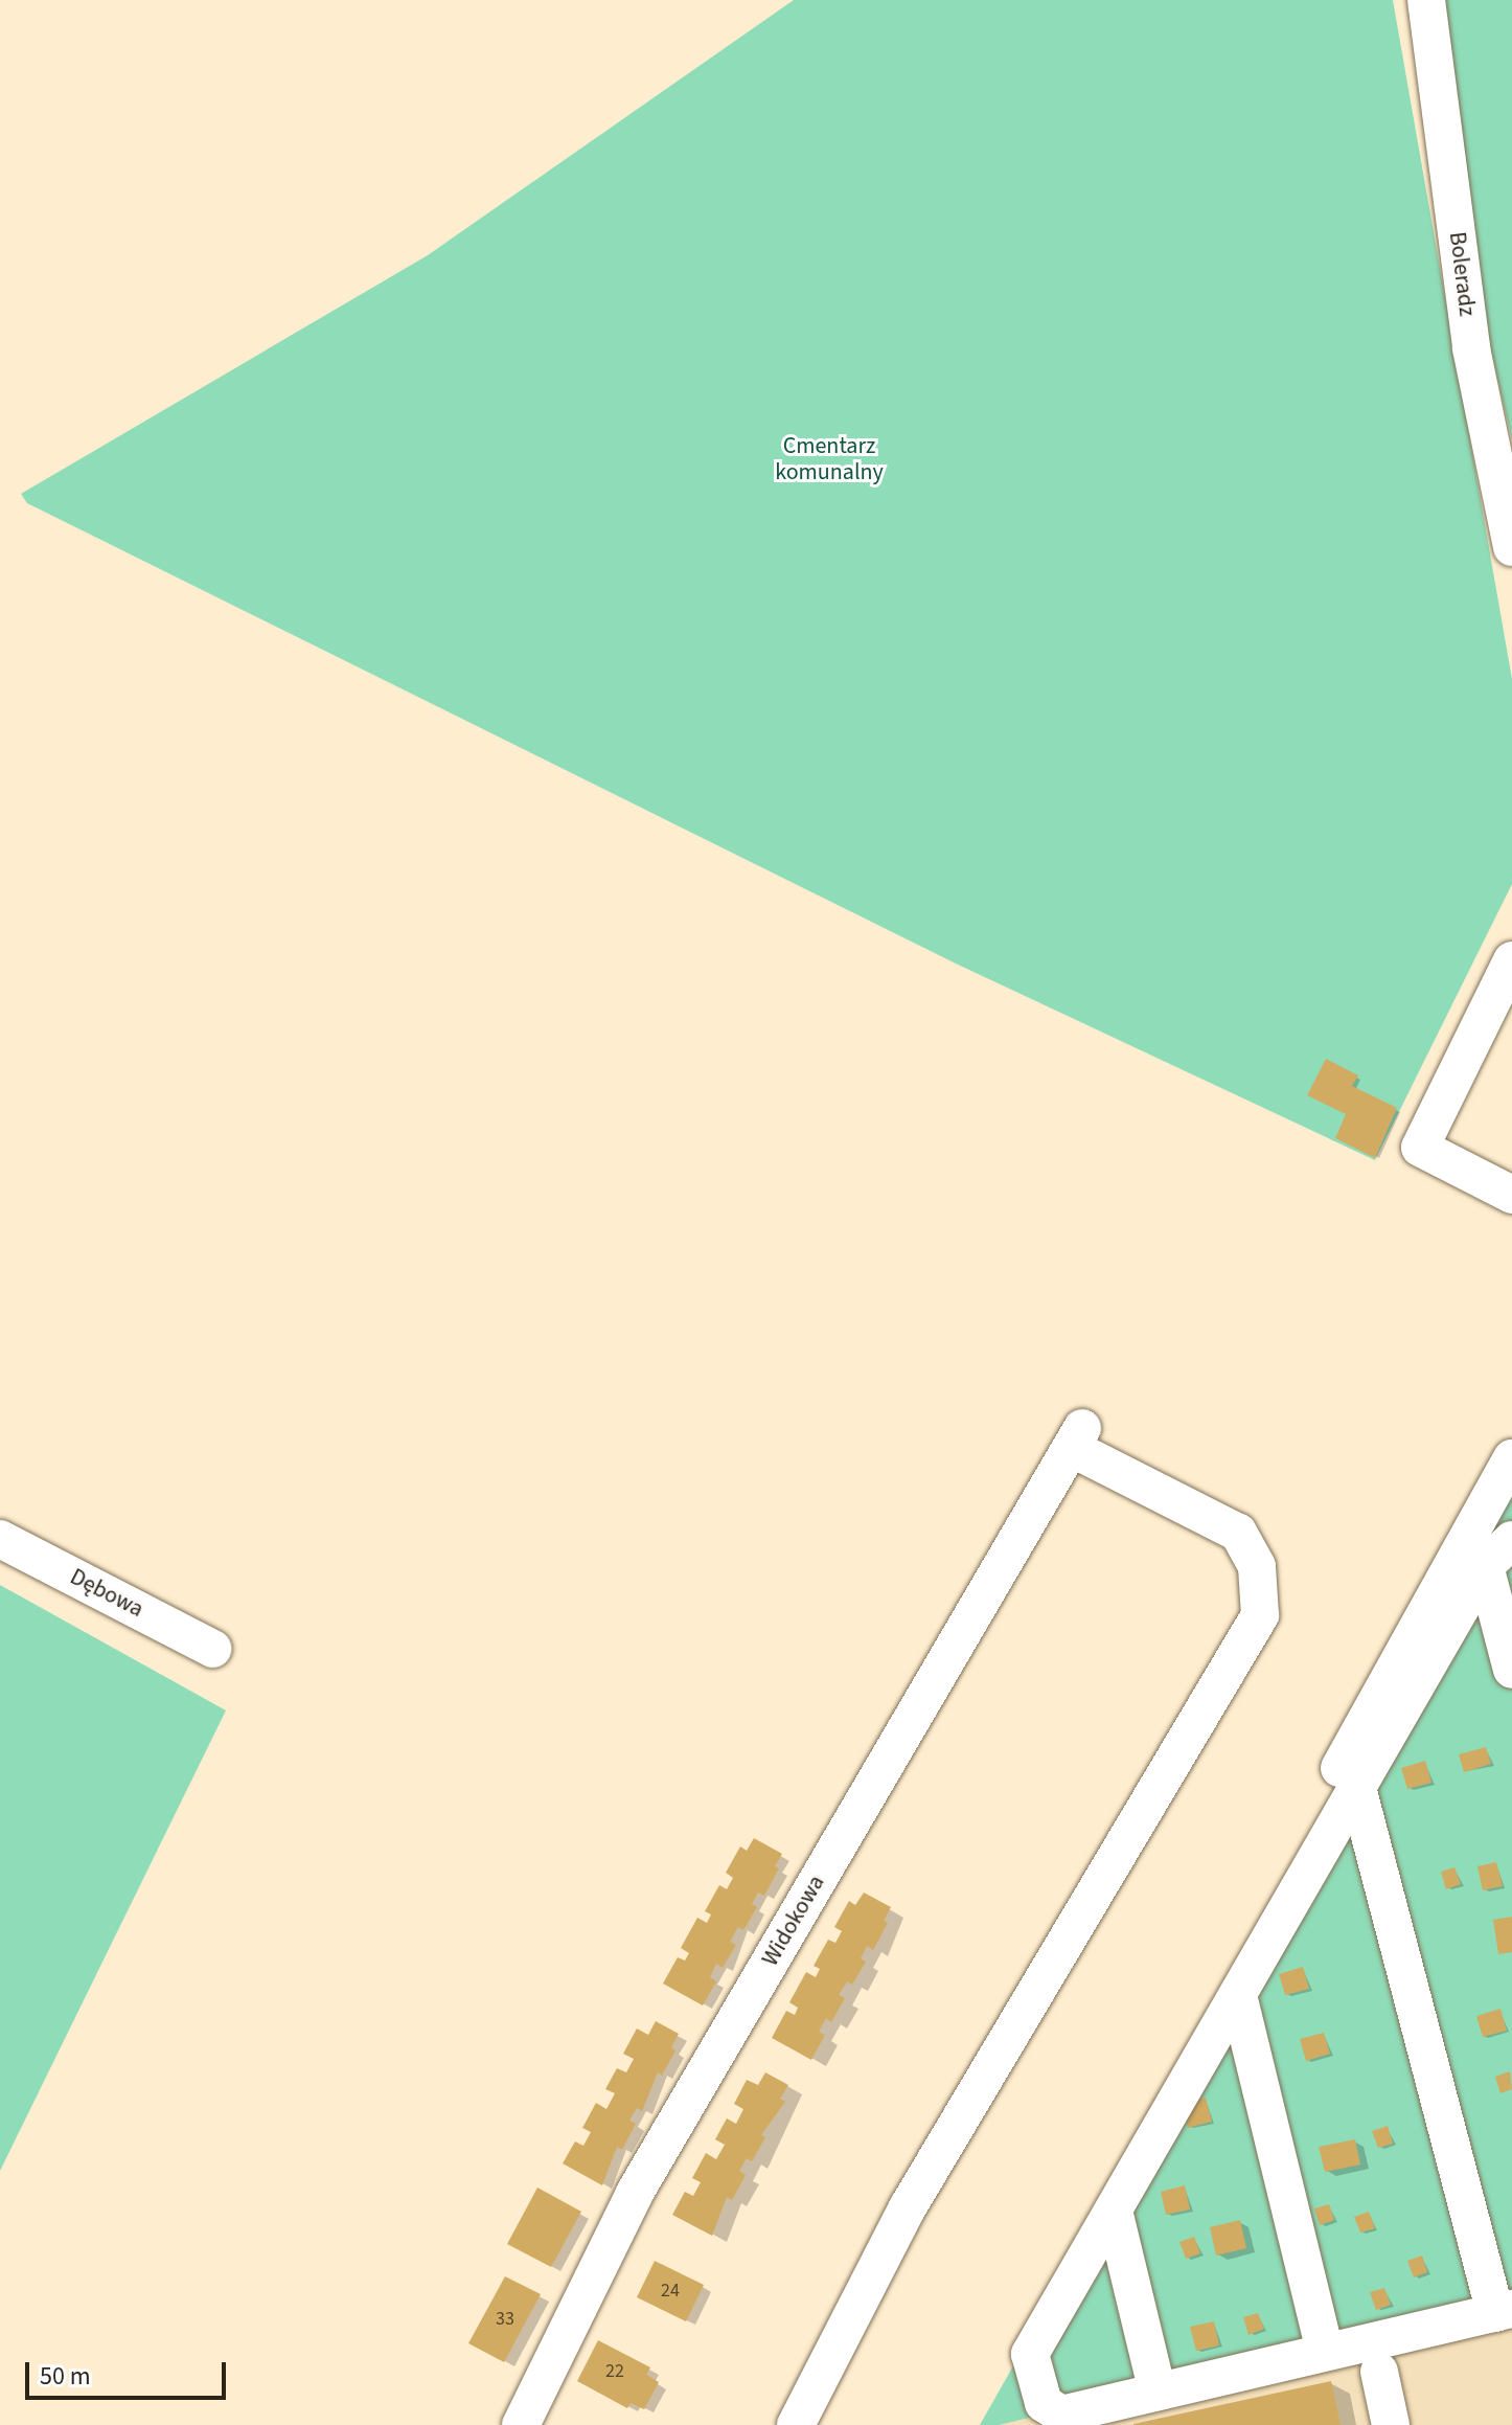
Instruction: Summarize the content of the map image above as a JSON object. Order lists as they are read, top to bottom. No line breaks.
{"streets":{"street":["Boleradz","Dębowa","Widokowa"]},"parks":["Cmentarz komunalny"],"house_numbers":["24","33","22"],"scale_bar":"50 m"}
